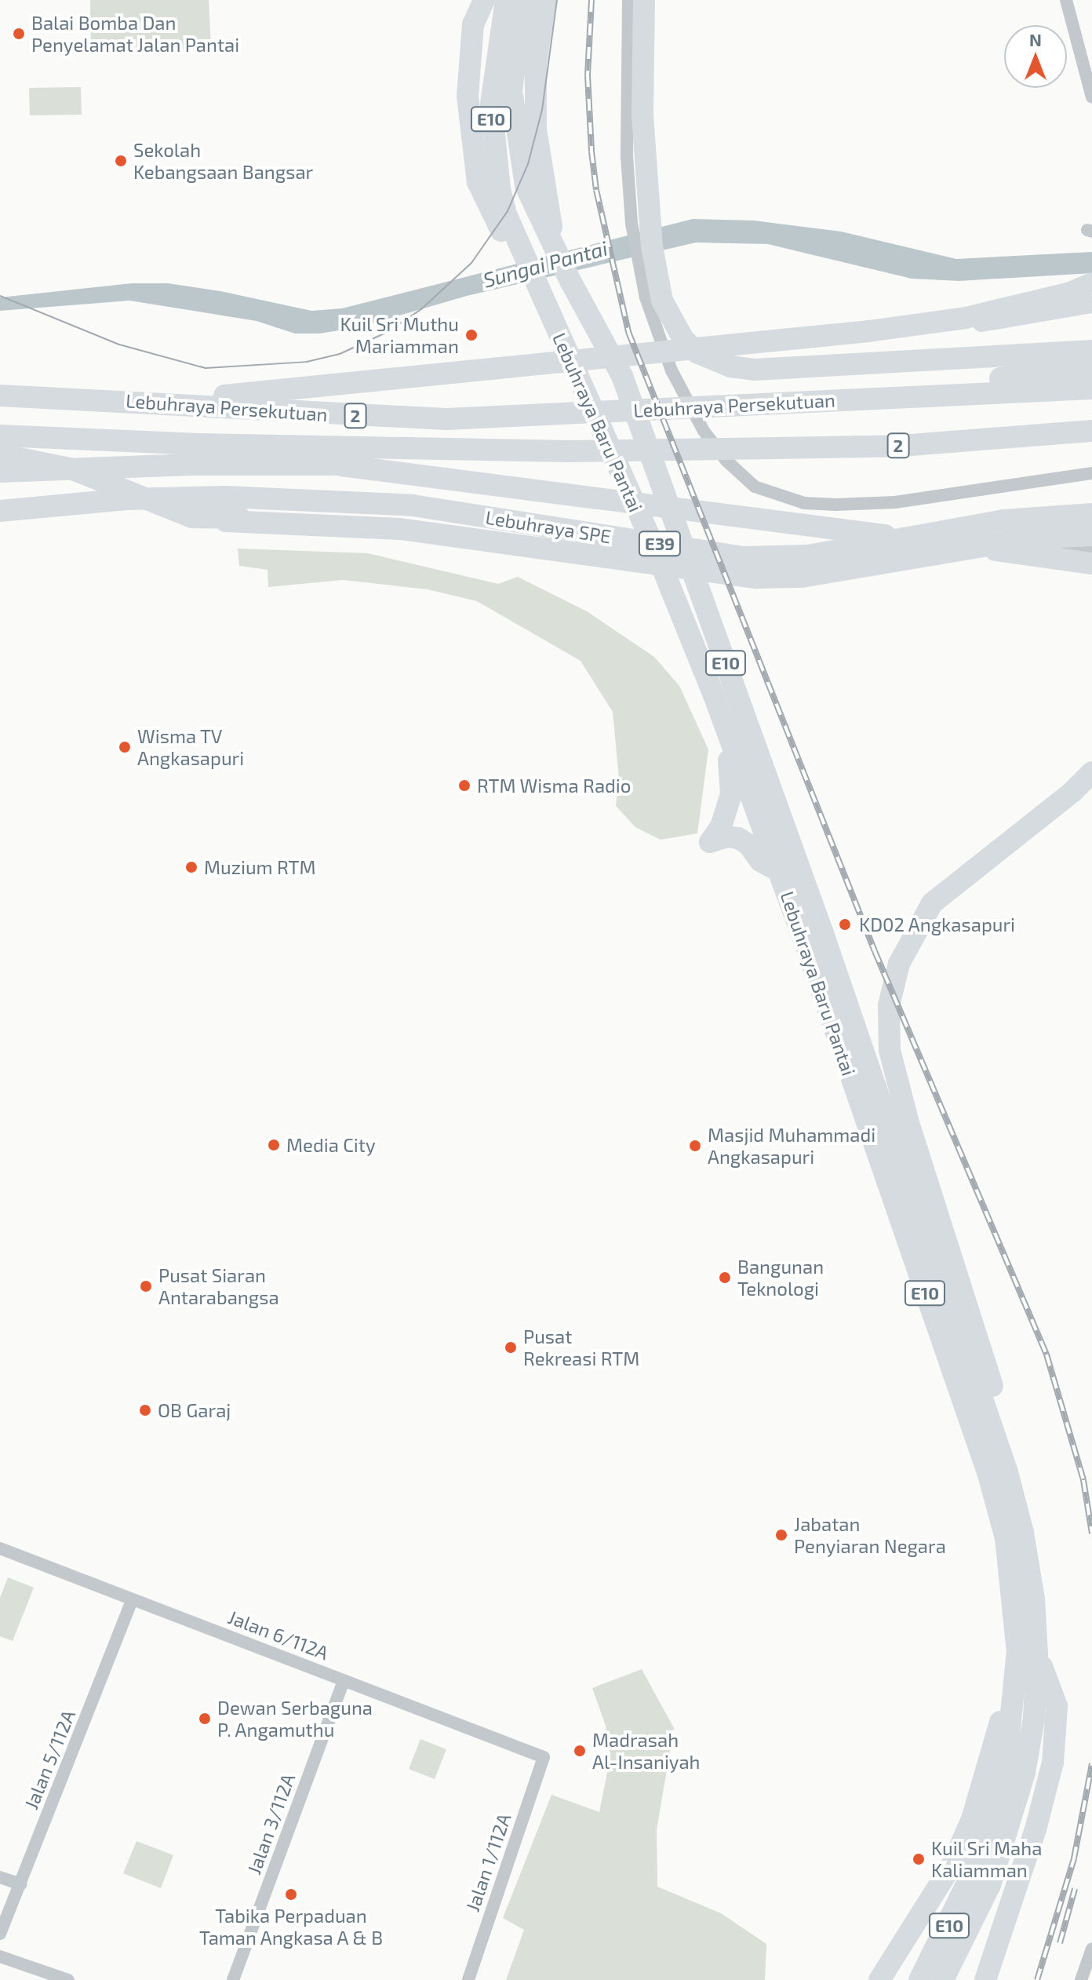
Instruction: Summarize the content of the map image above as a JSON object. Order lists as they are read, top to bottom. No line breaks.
{"streets":{"highway":["E10","Lebuhraya Persekutuan","2","Lebuhraya Baru Pantai","Lebuhraya SPE","E39"],"street":["Jalan 6/112A","Jalan 5/112A","Jalan 3/112A","Jalan 1/112A"]},"crossings":[["Jalan 6/112A","Jalan 5/112A"],["Jalan 6/112A","Jalan 3/112A"],["Jalan 6/112A","Jalan 1/112A"]],"water":["Sungai Pantai"],"places":["Balai Bomba Dan Penyelamat Jalan Pantai","Sekolah Kebangsaan Bangsar","Kuil Sri Muthu Mariamman","Wisma TV Angkasapuri","RTM Wisma Radio","Muzium RTM","KD02 Angkasapuri","Media City","Masjid Muhammadi Angkasapuri","Bangunan Teknologi","Pusat Siaran Antarabangsa","Pusat Rekreasi RTM","OB Garaj","Jabatan Penyiaran Negara","Dewan Serbaguna P. Angamuthu","Madrasah Al-Insaniyah","Kuil Sri Maha Kaliamman","Tabika Perpaduan Taman Angkasa A & B"],"north":"top"}
